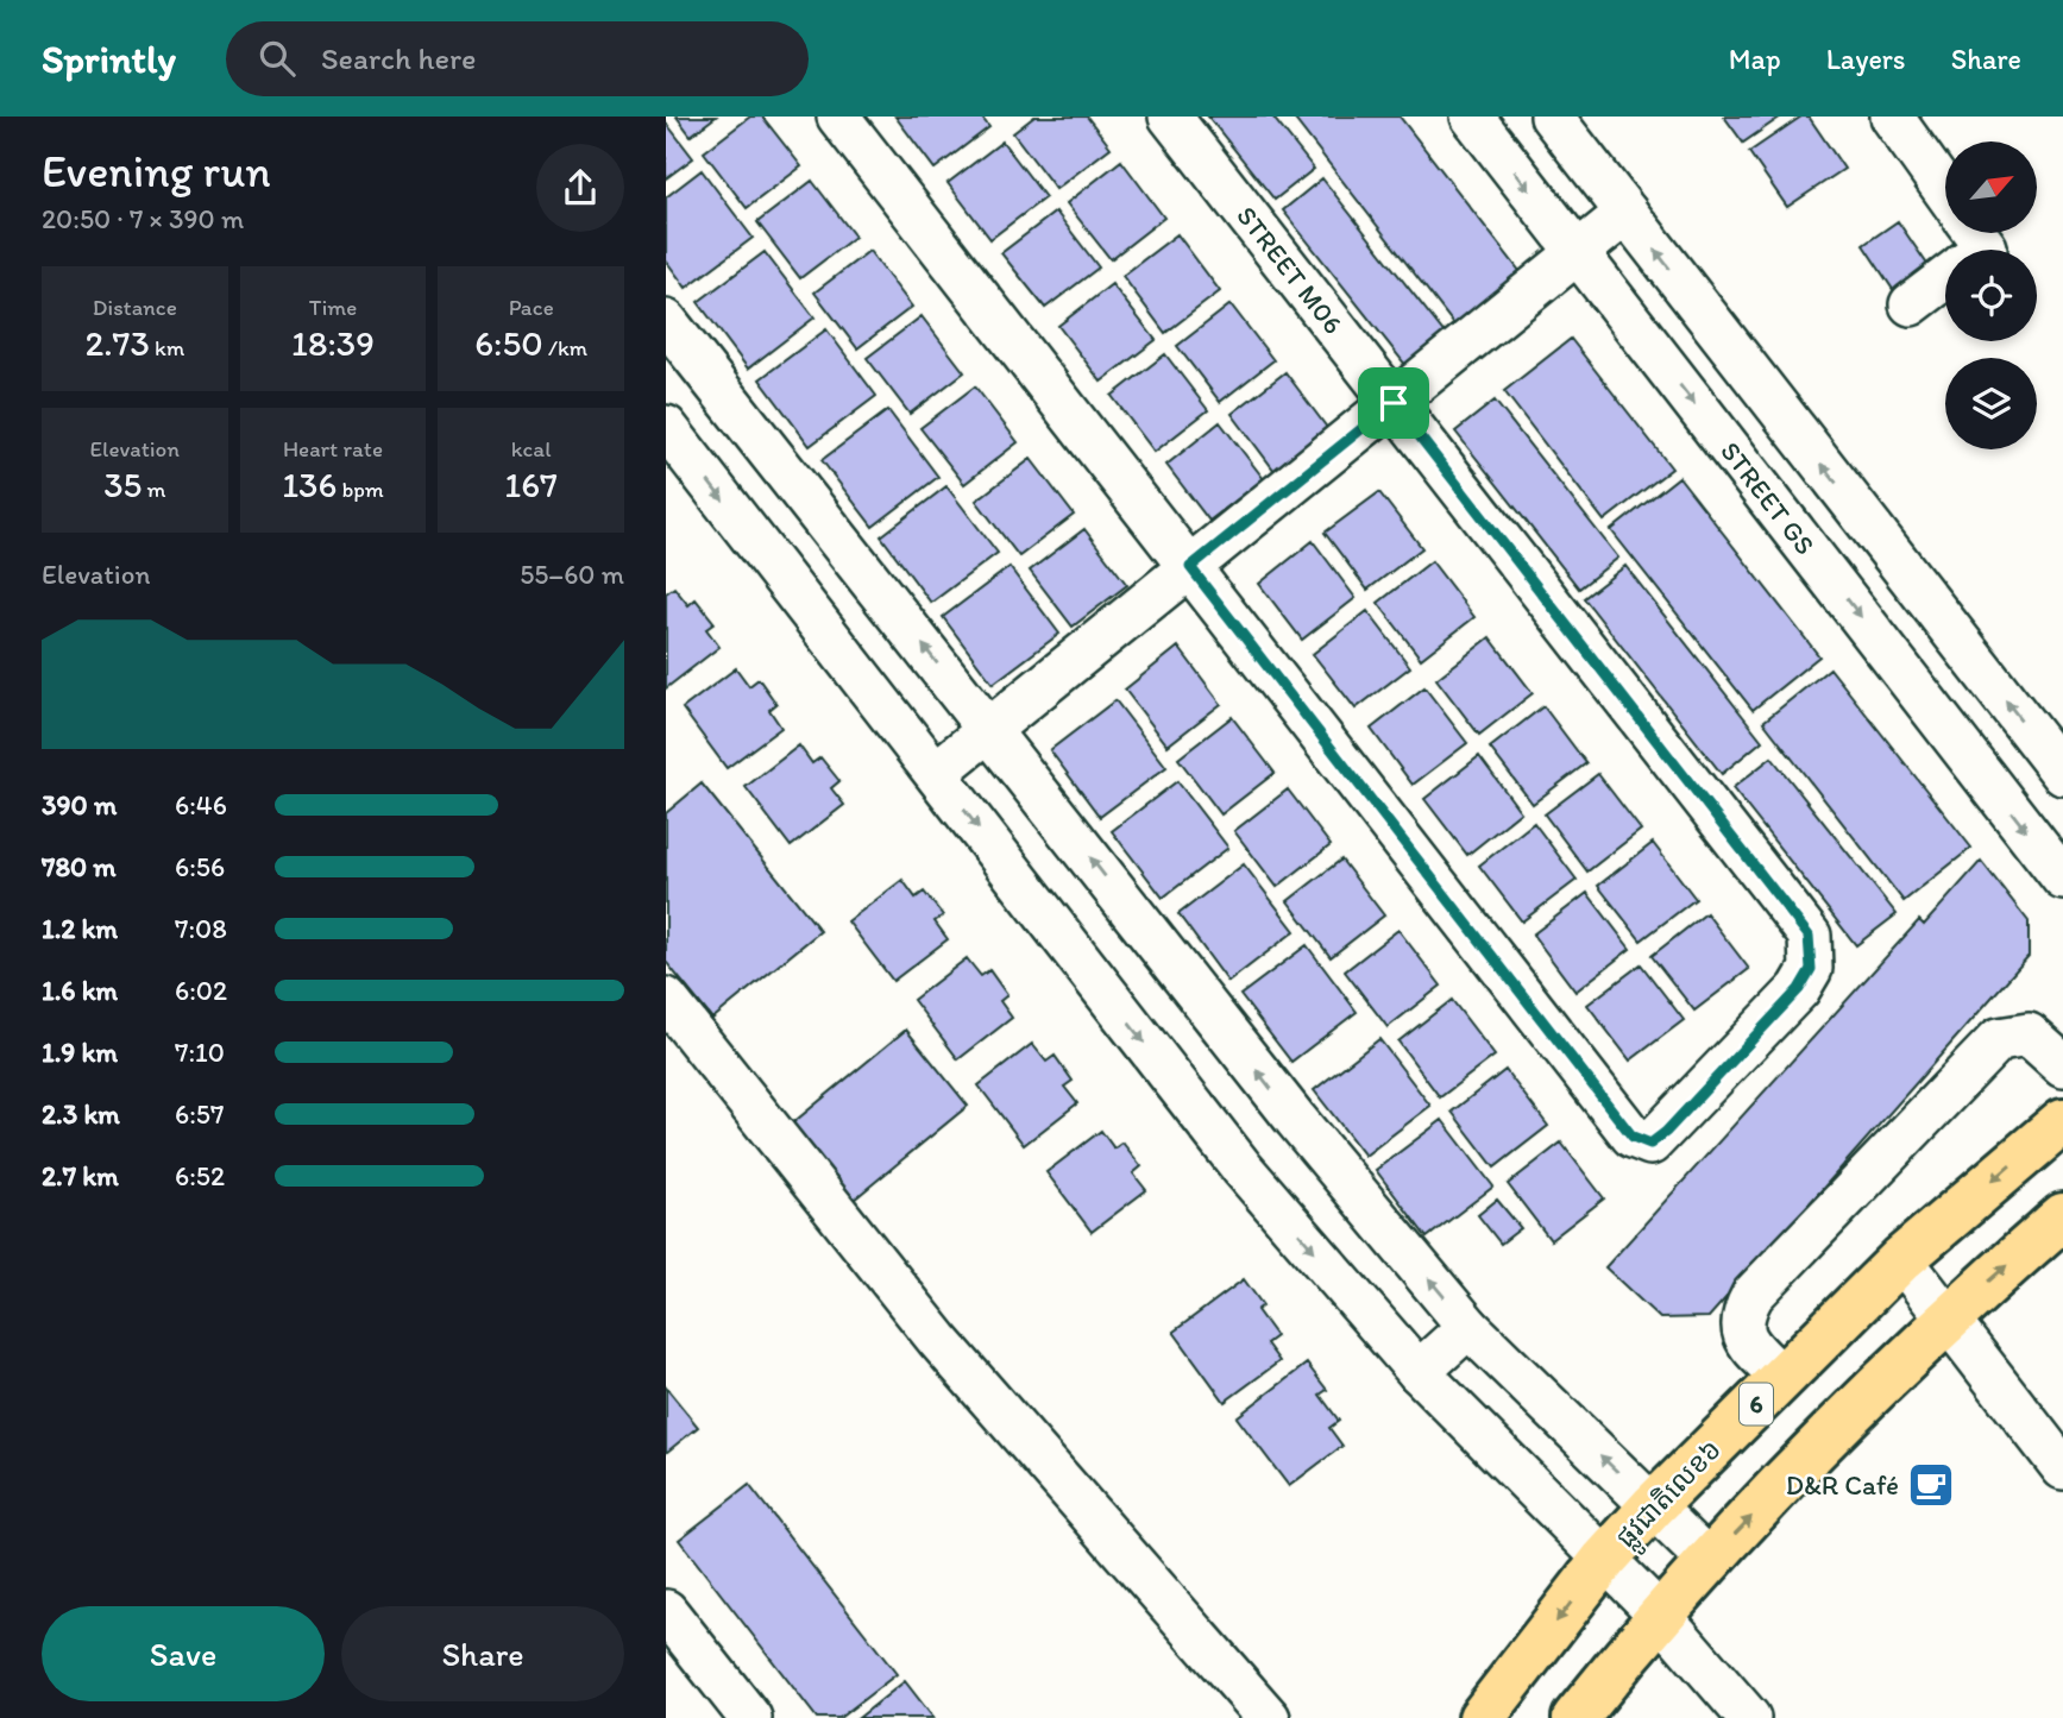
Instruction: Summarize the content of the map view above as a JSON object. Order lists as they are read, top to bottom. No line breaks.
{"streets":{"highway":["6","ផ្លូវជាតិលេខ៦"],"street":["STREET M06","STREET GS"]},"places":{"cafe":["D&R Café"]},"north":"top right","page":{"header":"Sprintly","search":"Search here","nav":["Map","Layers","Share"],"heading":["Evening run","20:50 · 7 × 390 m"],"stats":[["Distance","2.73 km"],["Time","18:39"],["Pace","6:50 /km"],["Elevation","35 m"],["Heart rate","136 bpm"],["kcal","167"]],"chart":["Elevation","55–60 m"],"list":[{"name":"390 m","note":"6:46"},{"name":"780 m","note":"6:56"},{"name":"1.2 km","note":"7:08"},{"name":"1.6 km","note":"6:02"},{"name":"1.9 km","note":"7:10"},{"name":"2.3 km","note":"6:57"},{"name":"2.7 km","note":"6:52"}],"buttons":["Save","Share"]}}
